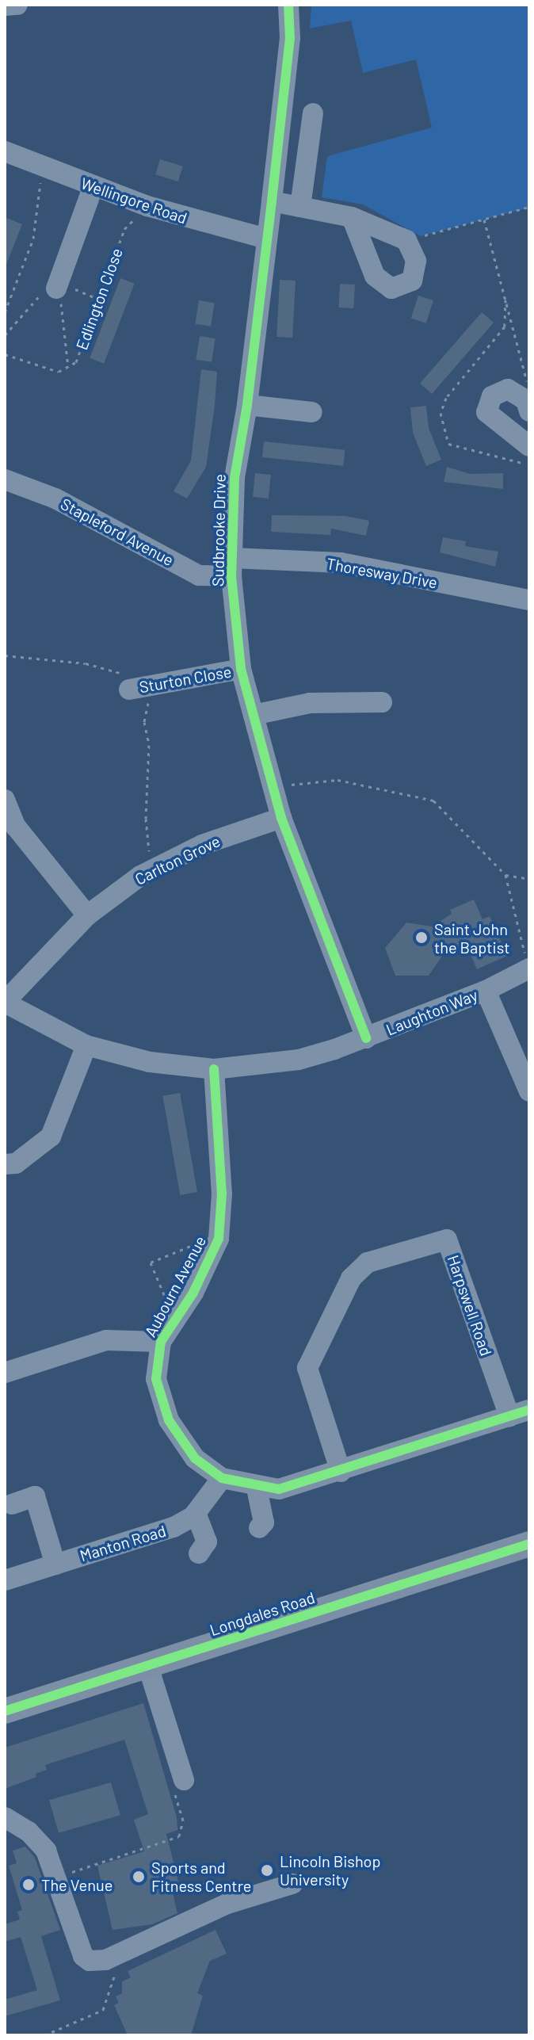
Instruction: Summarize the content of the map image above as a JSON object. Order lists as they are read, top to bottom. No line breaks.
{"streets":{"main road":["Longdales Road"],"street":["Wellingore Road","Sudbrooke Drive","Stapleford Avenue","Thoresway Drive","Sturton Close","Carlton Grove","Laughton Way","Aubourn Avenue","Harpswell Road","Manton Road"],"path":["Edlington Close"]},"crossings":[["Wellingore Road","Edlington Close"],["Wellingore Road","Sudbrooke Drive"],["Sudbrooke Drive","Stapleford Avenue"],["Sudbrooke Drive","Thoresway Drive"],["Sudbrooke Drive","Sturton Close"],["Sudbrooke Drive","Carlton Grove"],["Sudbrooke Drive","Laughton Way"],["Stapleford Avenue","Thoresway Drive"],["Carlton Grove","Laughton Way"],["Laughton Way","Aubourn Avenue"],["Aubourn Avenue","Harpswell Road"],["Aubourn Avenue","Manton Road"]],"places":["Saint John the Baptist","Lincoln Bishop University","Sports and Fitness Centre","The Venue"]}
